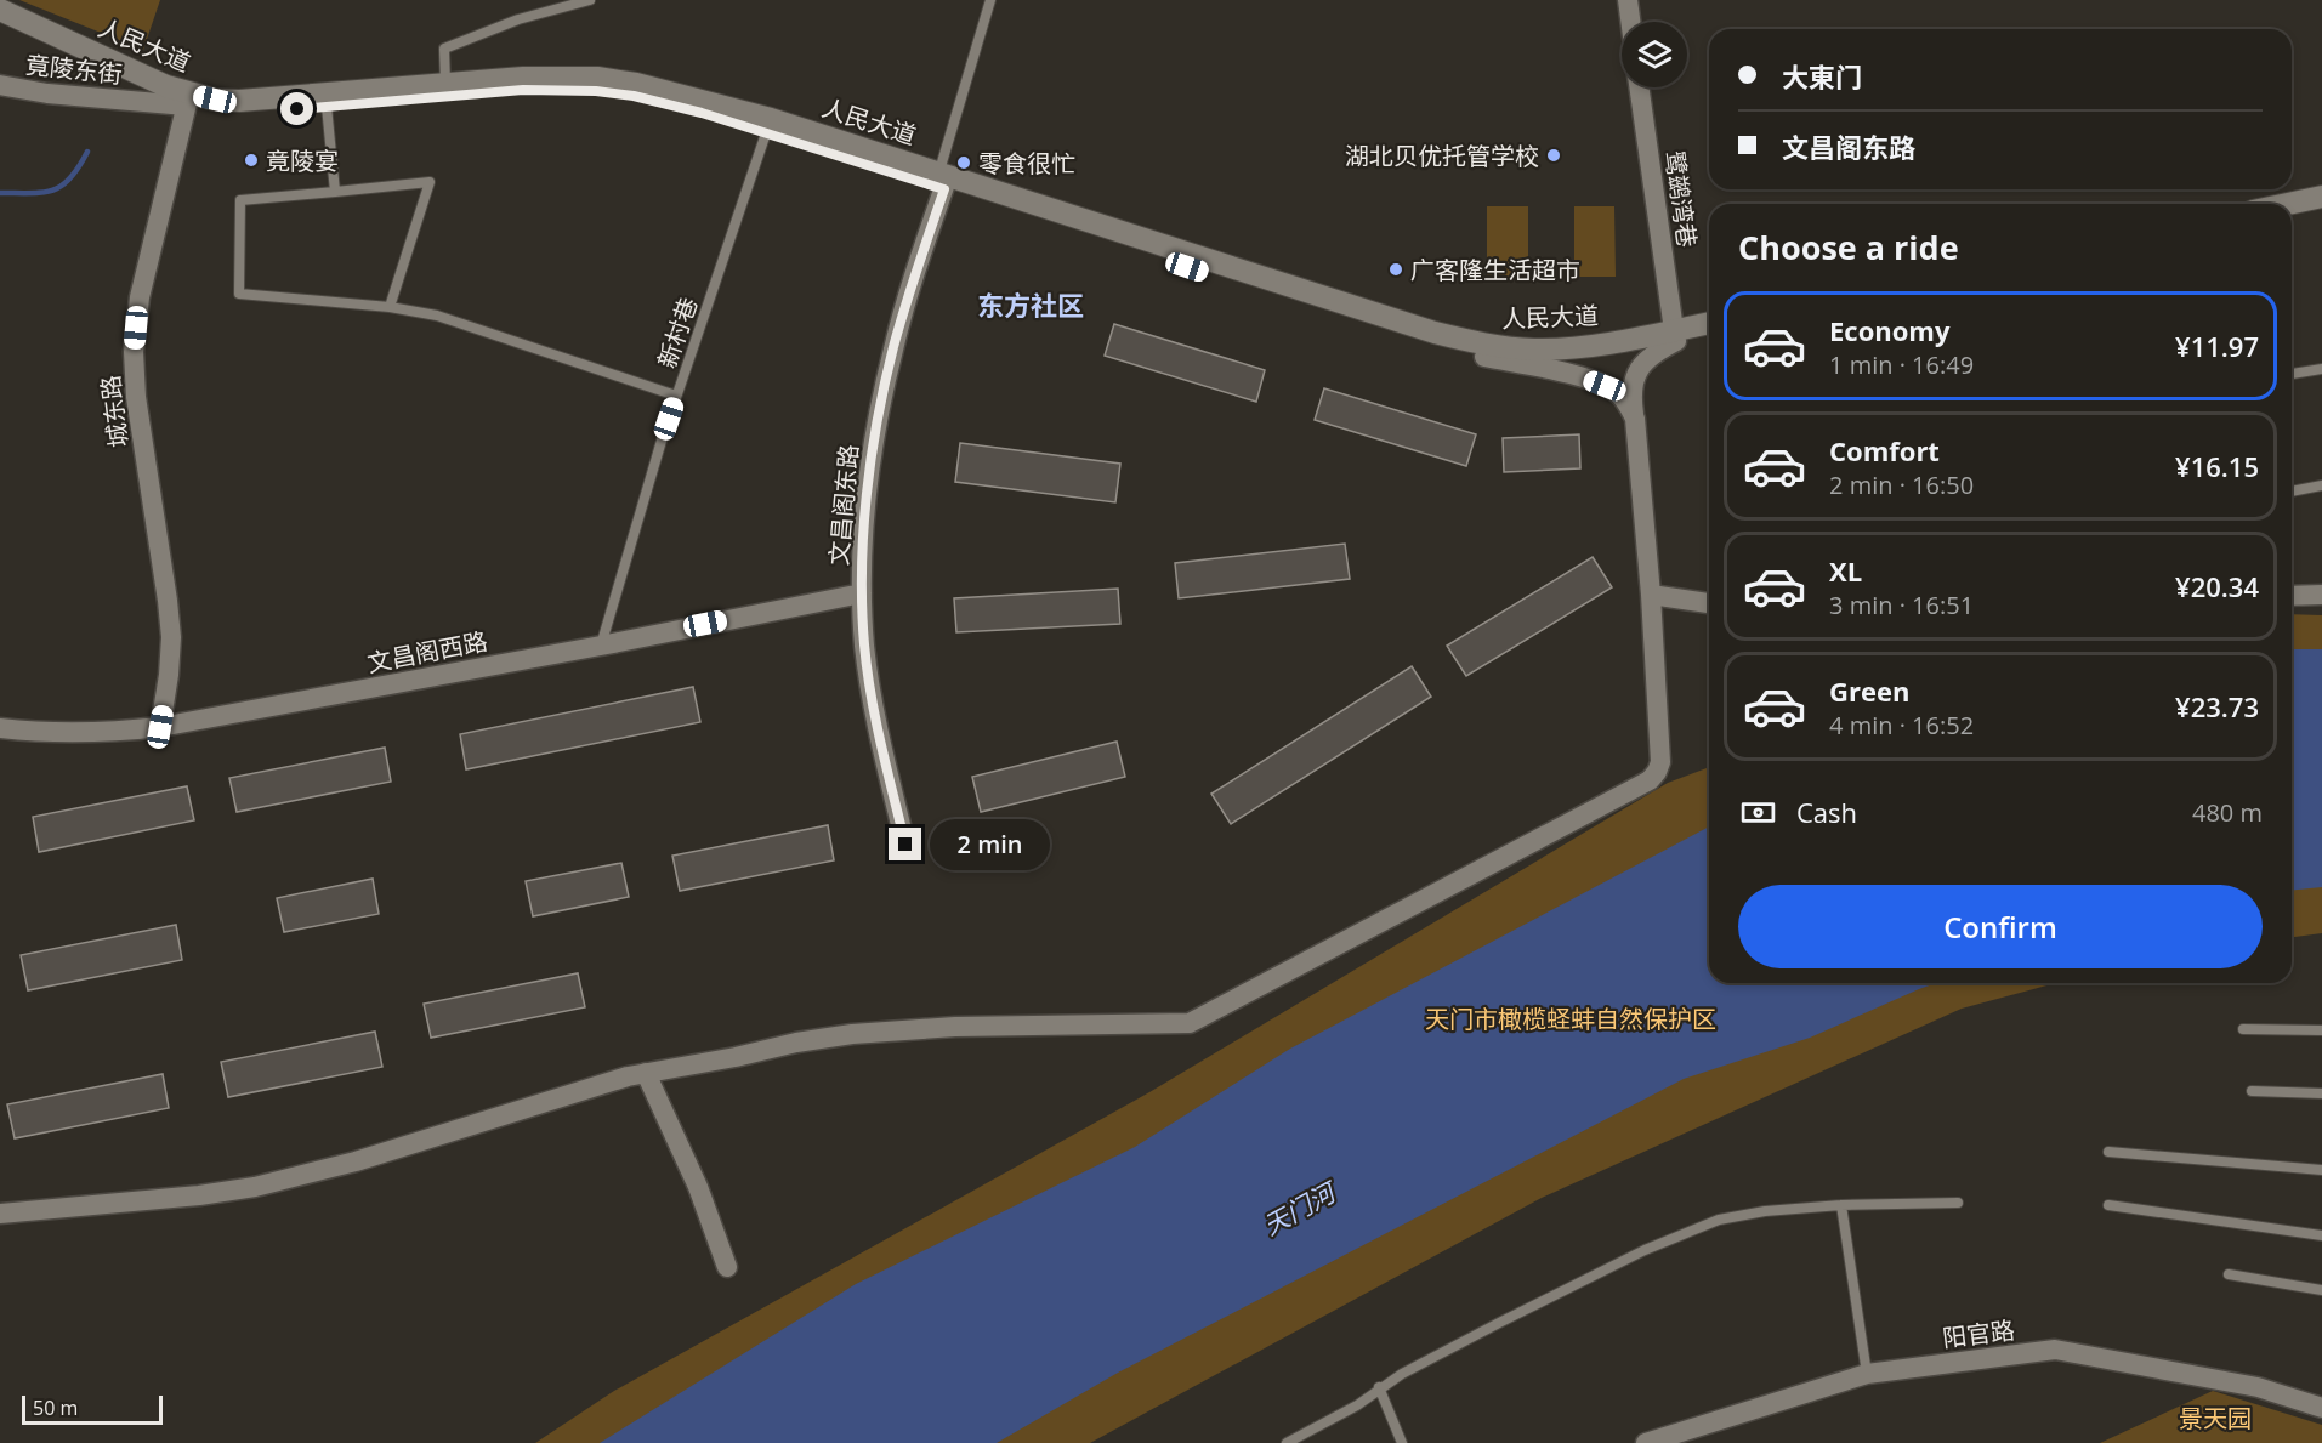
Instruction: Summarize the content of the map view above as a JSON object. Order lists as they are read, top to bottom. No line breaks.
{"streets":{"main road":["人民大道"],"street":["竟陵东街","鹭鹚湾巷","城东路","文昌阁东路","文昌阁西路","阳官路"],"lane":["新村巷"]},"crossings":[["人民大道","竟陵东街"],["人民大道","鹭鹚湾巷"],["人民大道","新村巷"],["人民大道","城东路"],["人民大道","文昌阁东路"],["竟陵东街","城东路"],["新村巷","文昌阁西路"],["城东路","文昌阁西路"],["文昌阁东路","文昌阁西路"]],"districts":["东方社区"],"water":["天门河"],"parks":["天门市橄榄蛏蚌自然保护区","景天园"],"places":["湖北贝优托管学校","竟陵宴","零食很忙","广客隆生活超市"],"scale_bar":"50 m","page":{"banner":["大東门","文昌阁东路"],"heading":"Choose a ride","list":[{"name":"Economy","note":"1 min · 16:49","value":"¥11.97"},{"name":"Comfort","note":"2 min · 16:50","value":"¥16.15"},{"name":"XL","note":"3 min · 16:51","value":"¥20.34"},{"name":"Green","note":"4 min · 16:52","value":"¥23.73"}],"pay":["Cash","480 m"],"bubble":"2 min","buttons":"Confirm","scale":"50 m"}}
